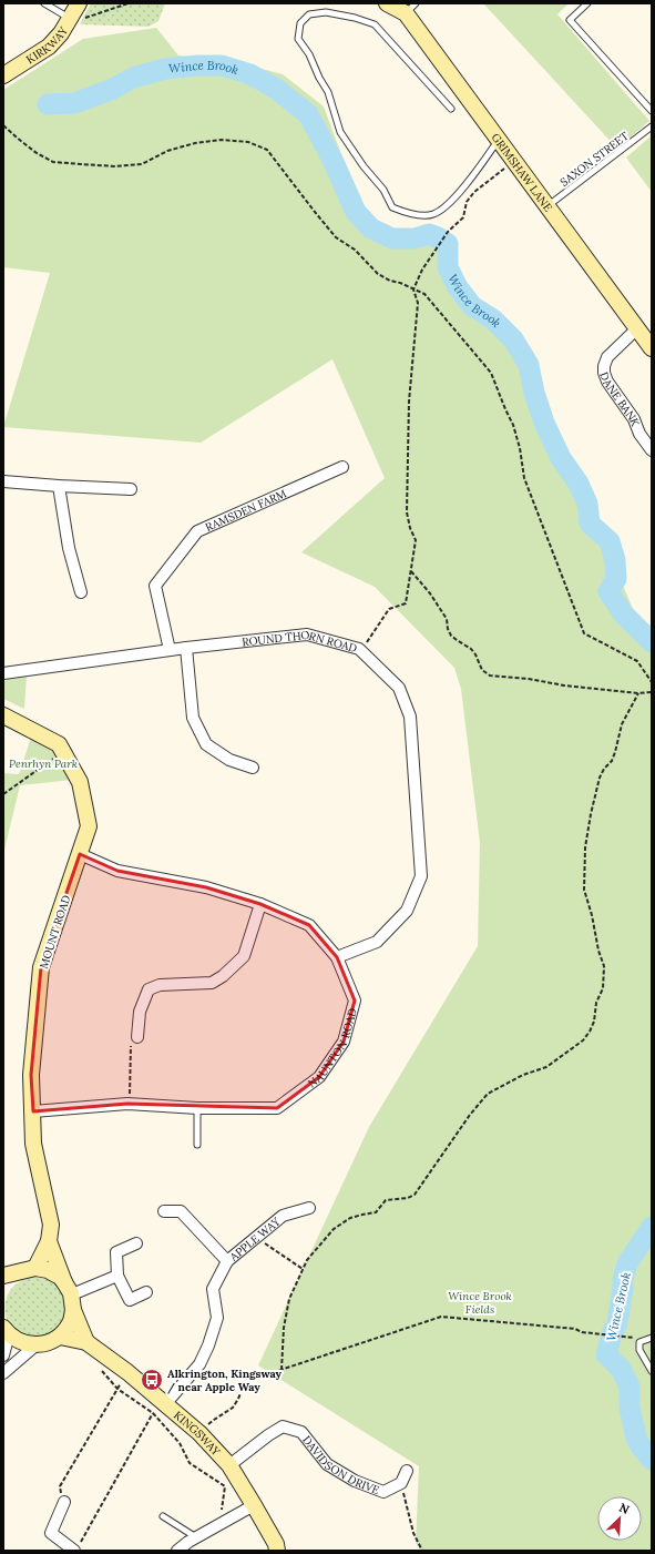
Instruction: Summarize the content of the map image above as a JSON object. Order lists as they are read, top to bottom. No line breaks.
{"streets":{"street":["KIRKWAY","GRIMSHAW LANE","DANE BANK","RAMSDEN FARM","ROUND THORN ROAD","MOUNT ROAD","NAUNTON ROAD","APPLE WAY","KINGSWAY","DAVIDSON DRIVE"],"lane":["SAXON STREET"]},"crossings":[["SAXON STREET","GRIMSHAW LANE"],["GRIMSHAW LANE","DANE BANK"],["RAMSDEN FARM","ROUND THORN ROAD"],["ROUND THORN ROAD","NAUNTON ROAD"],["MOUNT ROAD","NAUNTON ROAD"],["APPLE WAY","KINGSWAY"],["KINGSWAY","DAVIDSON DRIVE"]],"water":["Wince Brook"],"parks":["Penrhyn Park","Wince Brook Fields"],"places":{"bus stop":["Alkrington, Kingsway / near Apple Way"]},"north":"top right"}
